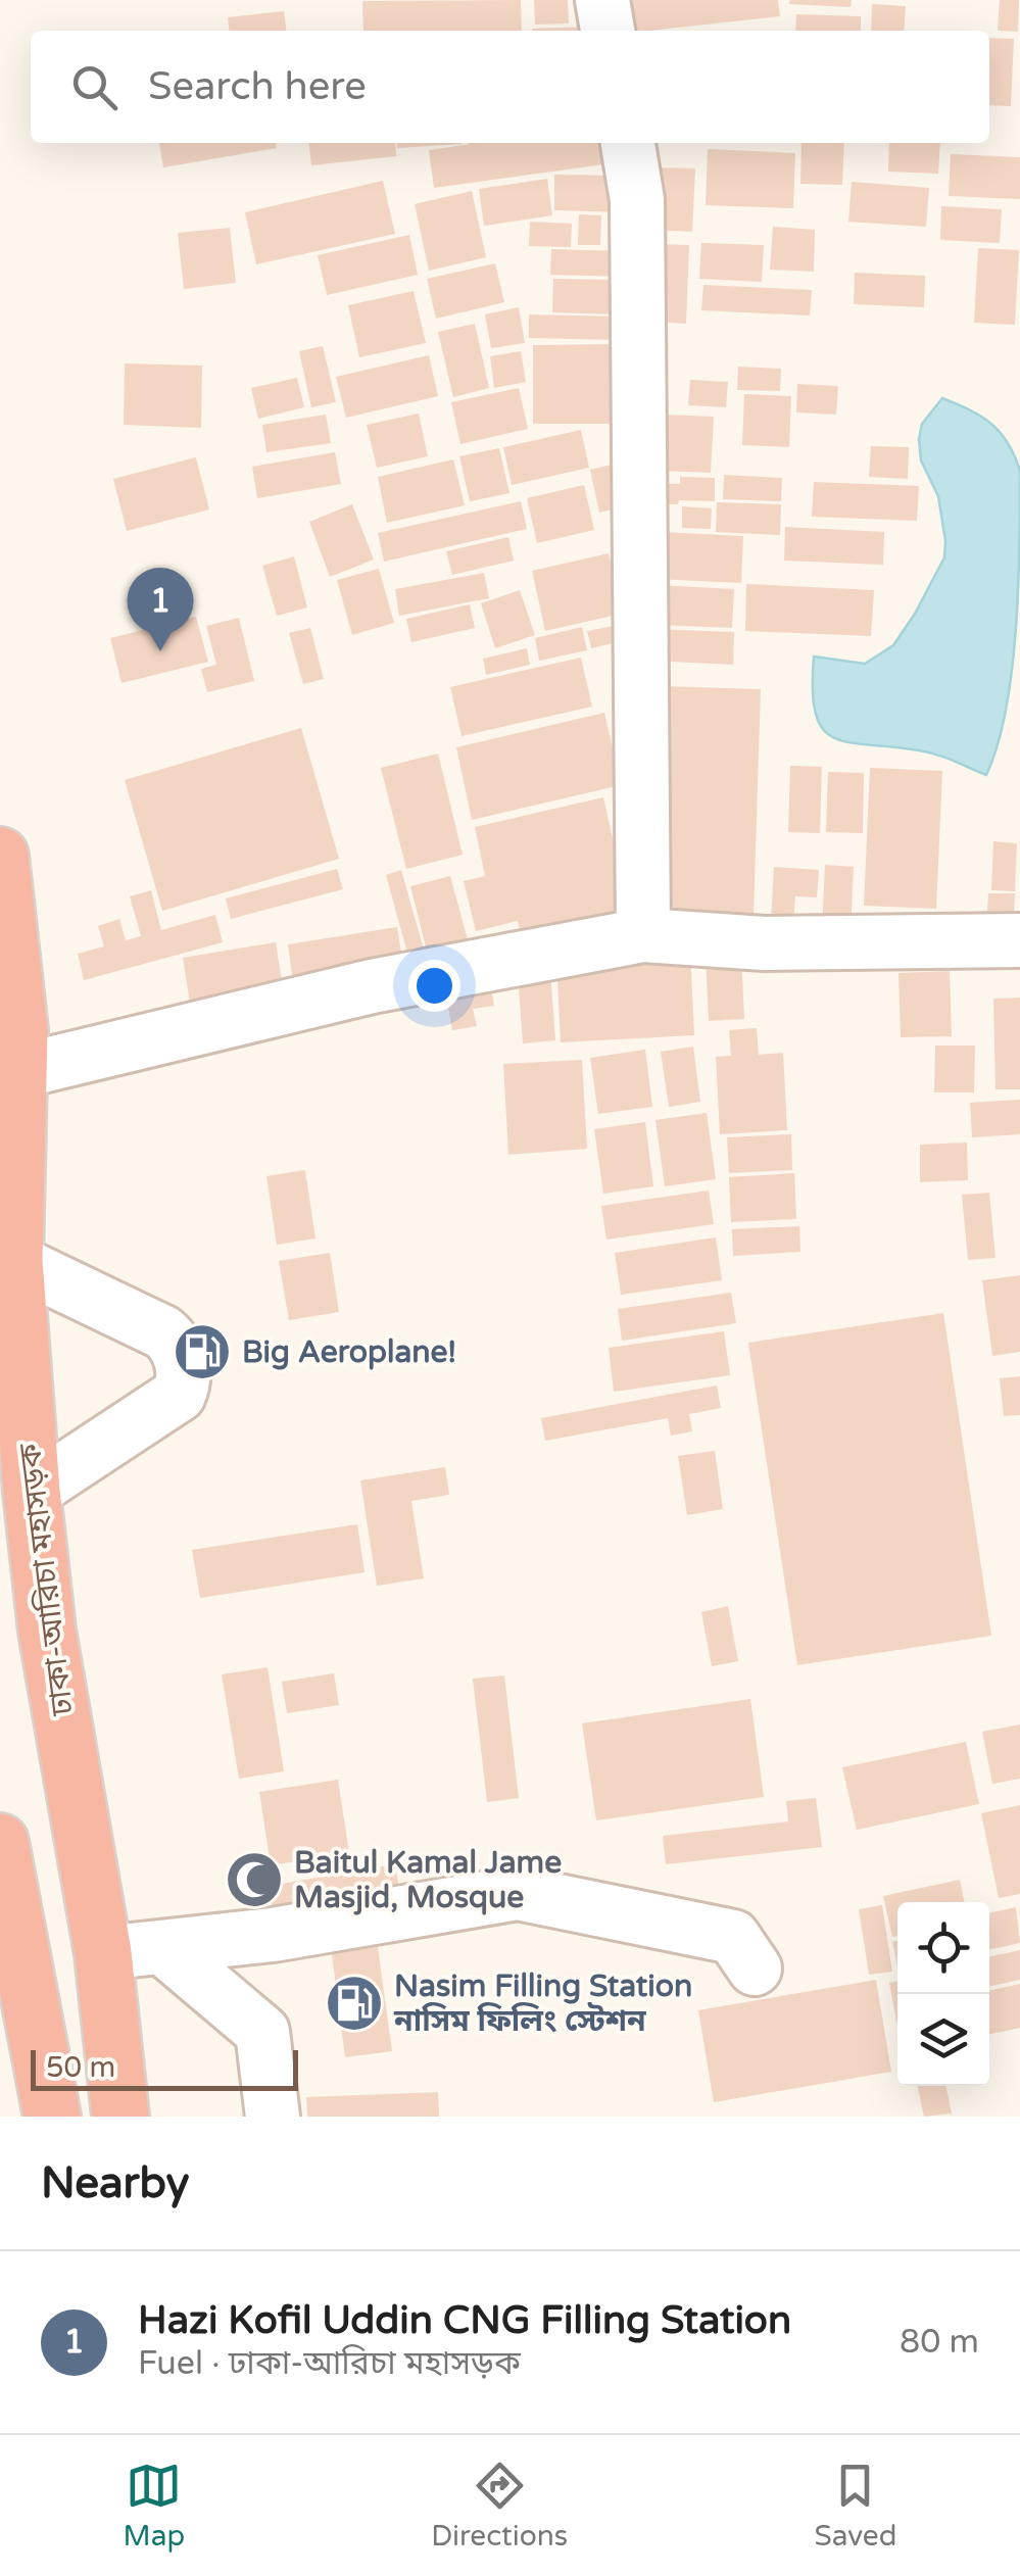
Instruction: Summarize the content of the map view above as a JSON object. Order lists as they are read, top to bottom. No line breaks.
{"streets":{"highway":["ঢাকা-আরিচা মহাসড়ক"]},"places":{"fuel station":["Big Aeroplane!","Nasim Filling Station নাসিম ফিলিং স্টেশন"],"mosque":["Baitul Kamal Jame Masjid, Mosque"]},"scale_bar":"50 m","page":{"search":"Search here","pins":"1","scale":"50 m","heading":"Nearby","list":[{"mark":"1","name":"Hazi Kofil Uddin CNG Filling Station","note":"Fuel · ঢাকা-আরিচা মহাসড়ক","value":"80 m"}],"nav":["Map","Directions","Saved"]}}
